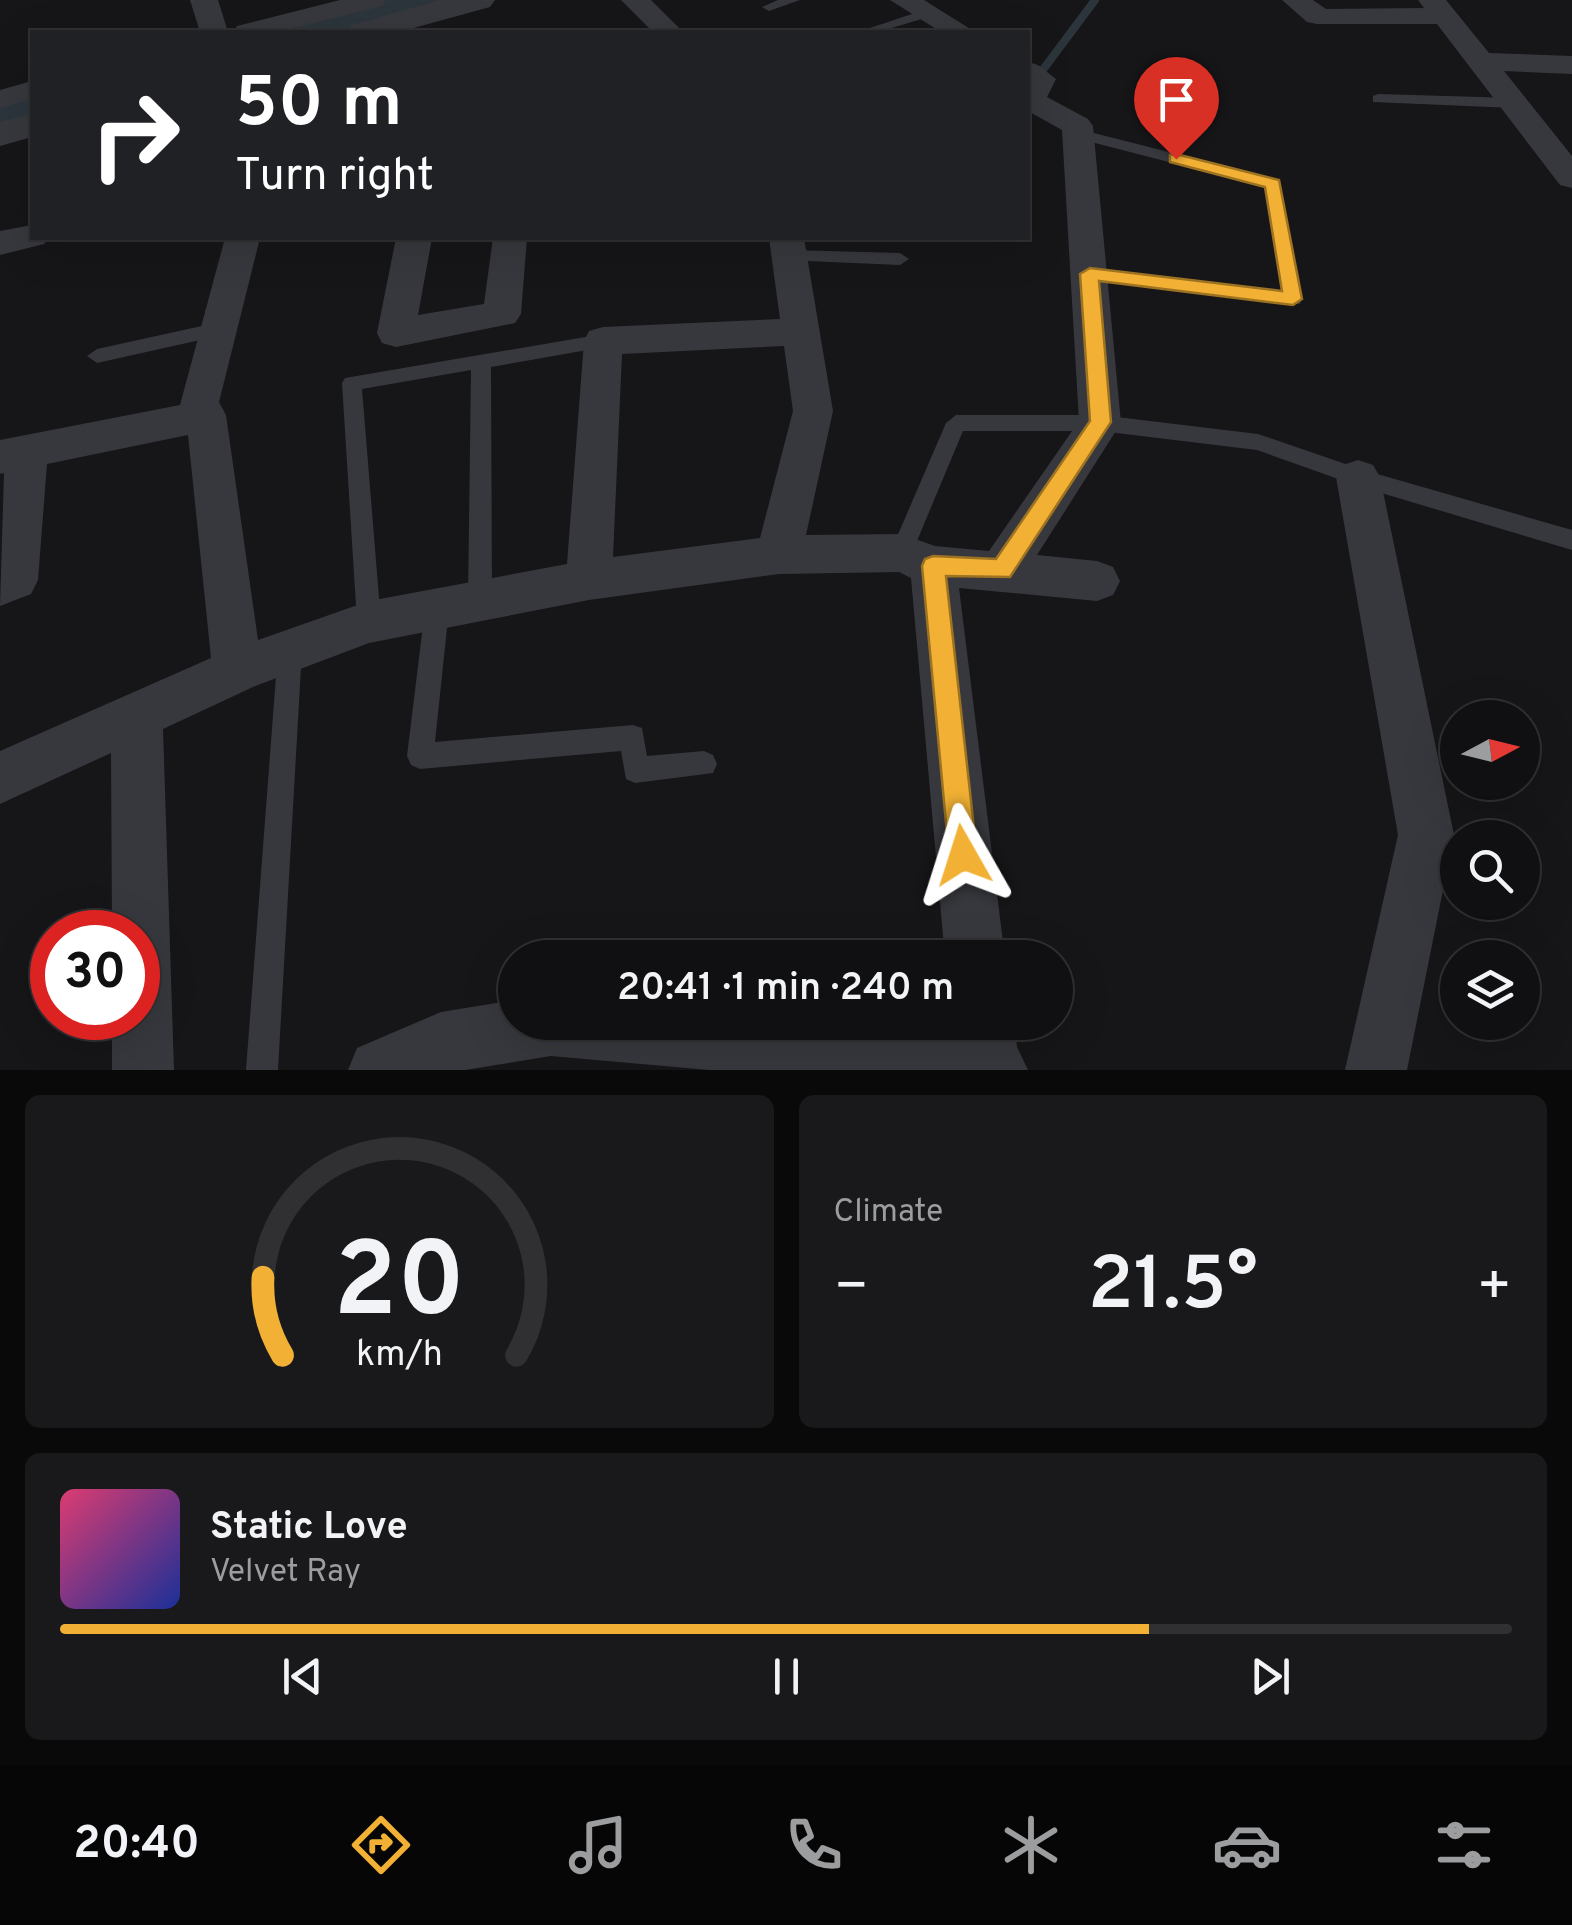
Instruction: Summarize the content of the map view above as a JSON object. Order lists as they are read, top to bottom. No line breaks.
{"north":"right","page":{"turn":["50 m","Turn right"],"limit":"30","trip":"20:41 · 1 min · 240 m","tile":"Climate","heat":["−","21.5°","+"],"song":["Static Love","Velvet Ray"],"tabs":"20:40","gauge":["20","km/h"]}}
